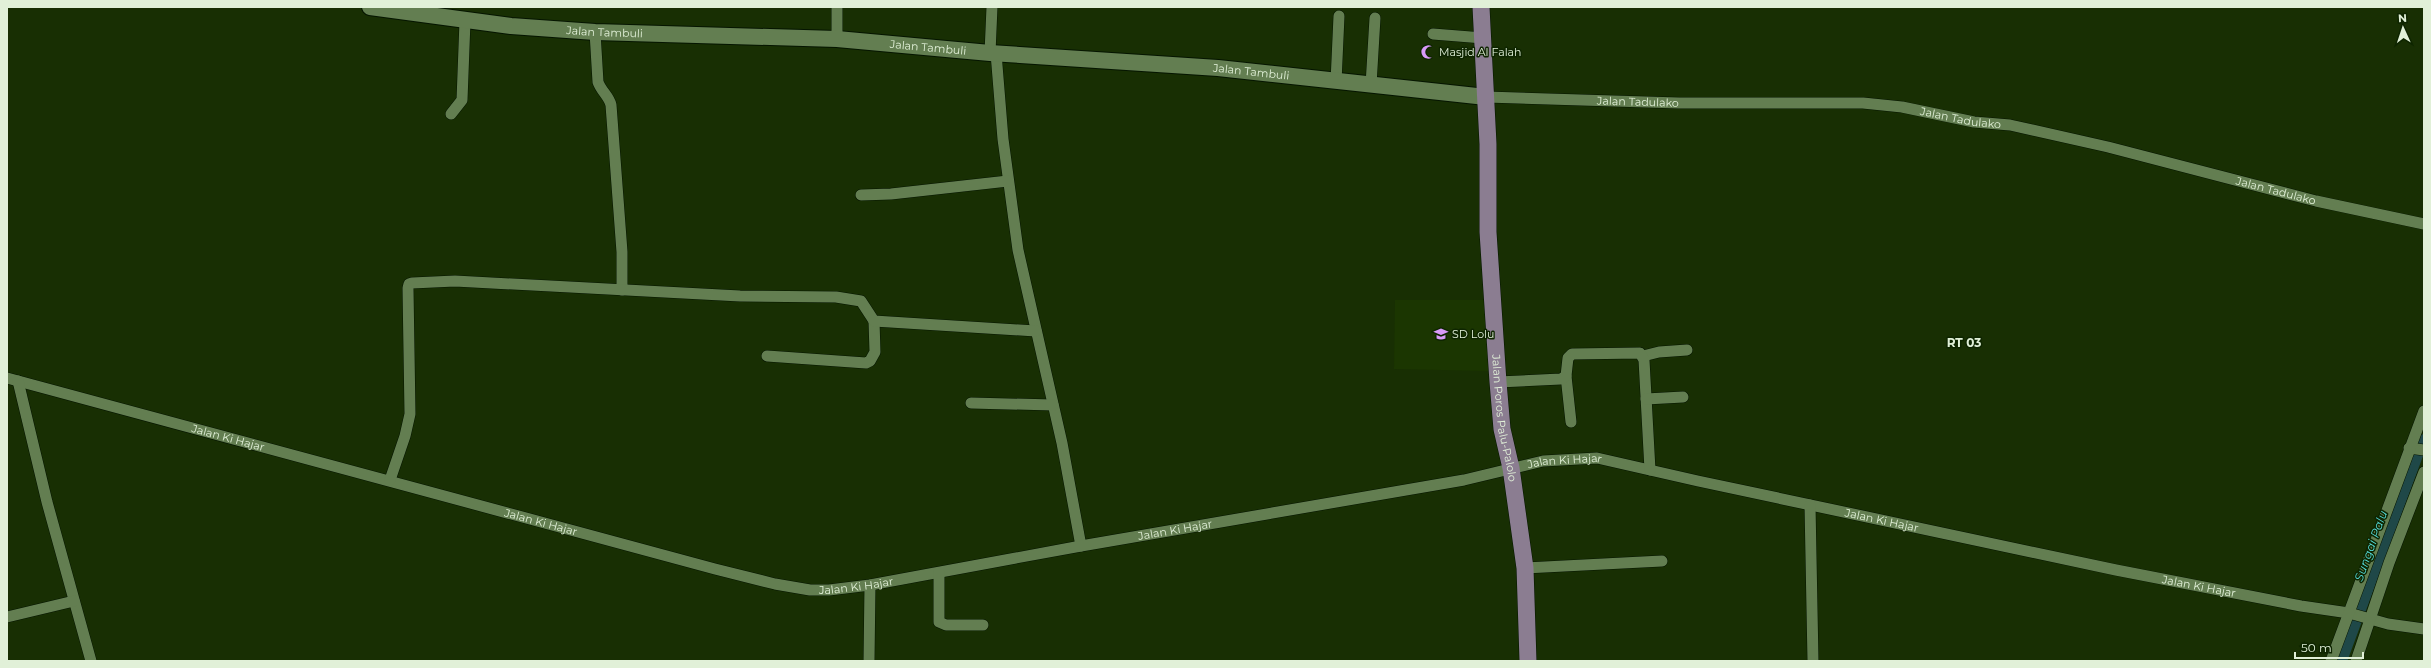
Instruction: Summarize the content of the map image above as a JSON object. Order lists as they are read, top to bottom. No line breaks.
{"streets":{"main road":["Jalan Poros Palu-Palolo"],"street":["Jalan Tambuli","Jalan Tadulako","Jalan Ki Hajar"]},"crossings":[["Jalan Tambuli","Jalan Tadulako"],["Jalan Tambuli","Jalan Poros Palu-Palolo"],["Jalan Tadulako","Jalan Poros Palu-Palolo"],["Jalan Poros Palu-Palolo","Jalan Ki Hajar"]],"districts":["RT 03"],"water":["Sungai Palu"],"places":{"mosque":["Masjid Al Falah"],"school or university":["SD Lolu"]},"scale_bar":"50 m","north":"top"}
